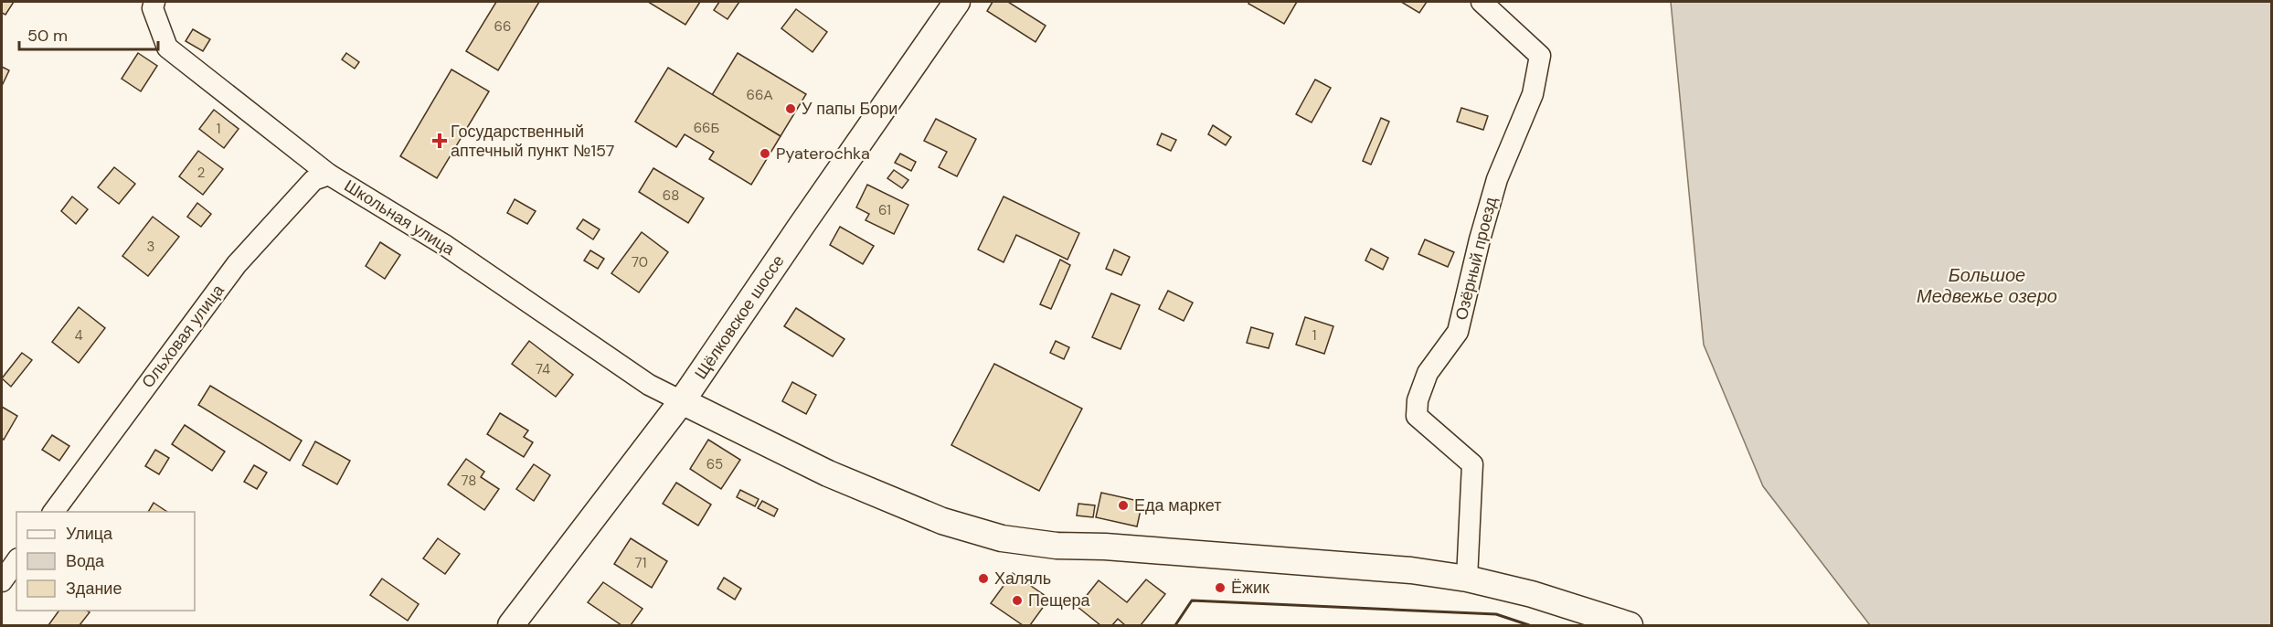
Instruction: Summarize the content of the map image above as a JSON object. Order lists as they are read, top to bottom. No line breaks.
{"streets":{"main road":["Щёлковское шоссе"],"street":["Школьная улица","Озёрный проезд","Ольховая улица"]},"crossings":[["Школьная улица","Щёлковское шоссе"],["Школьная улица","Ольховая улица"]],"water":["Большое Медвежье озеро"],"places":{"other":["У папы Бори","Pyaterochka","Еда маркет","Халяль","Ёжик","Пещера"],"health":["Государственный аптечный пункт №157"]},"house_numbers":["66","66А","66Б","1","2","68","61","3","70","4","1","74","65","78","71"],"legend":["Улица","Вода","Здание"],"scale_bar":"50 m"}
